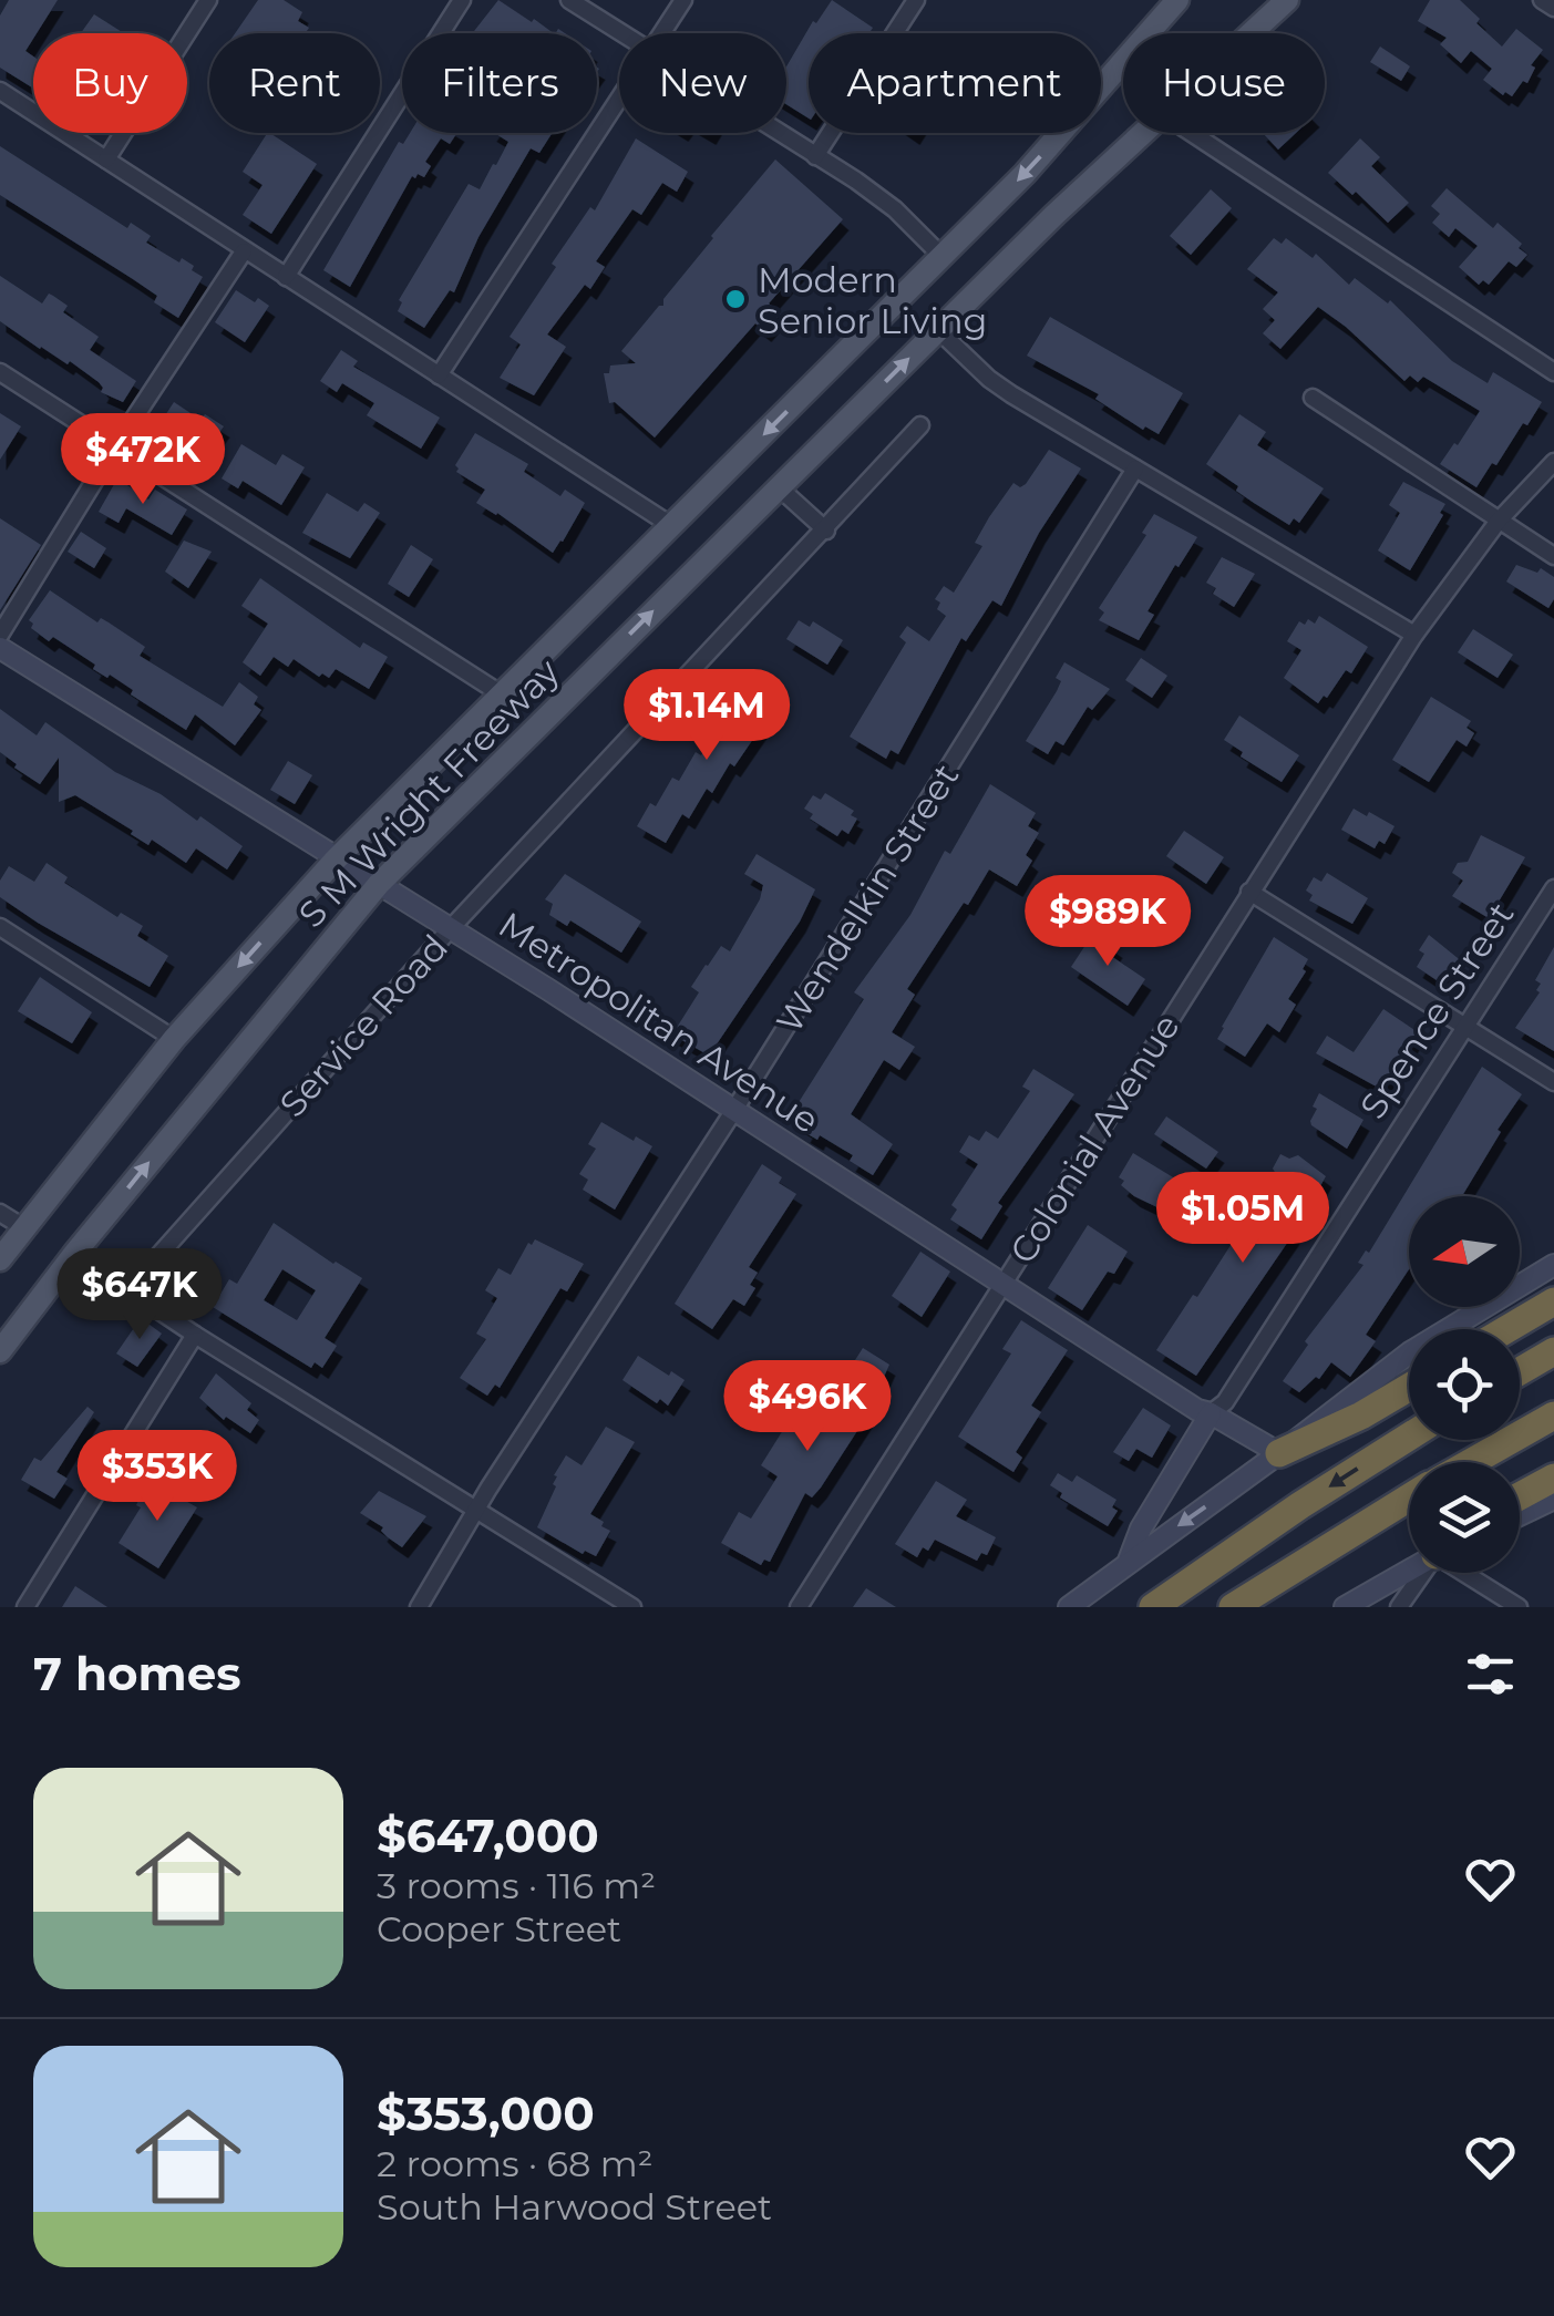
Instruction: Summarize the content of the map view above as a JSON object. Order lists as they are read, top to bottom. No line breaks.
{"streets":{"main road":["S M Wright Freeway"],"street":["Wendelkin Street","Spence Street","Metropolitan Avenue","Service Road","Colonial Avenue"]},"crossings":[["S M Wright Freeway","Metropolitan Avenue"],["Wendelkin Street","Metropolitan Avenue"],["Spence Street","Metropolitan Avenue"],["Metropolitan Avenue","Service Road"],["Metropolitan Avenue","Colonial Avenue"]],"places":["Modern Senior Living"],"north":"left","page":{"chip":["Buy","Rent","Filters","New","Apartment","House"],"price":["$472K","$1.14M","$989K","$1.05M","$647K","$496K","$353K"],"heading":"7 homes","list":[{"name":"$647,000","note":"3 rooms · 116 m² · Cooper Street"},{"name":"$353,000","note":"2 rooms · 68 m² · South Harwood Street"}]}}
